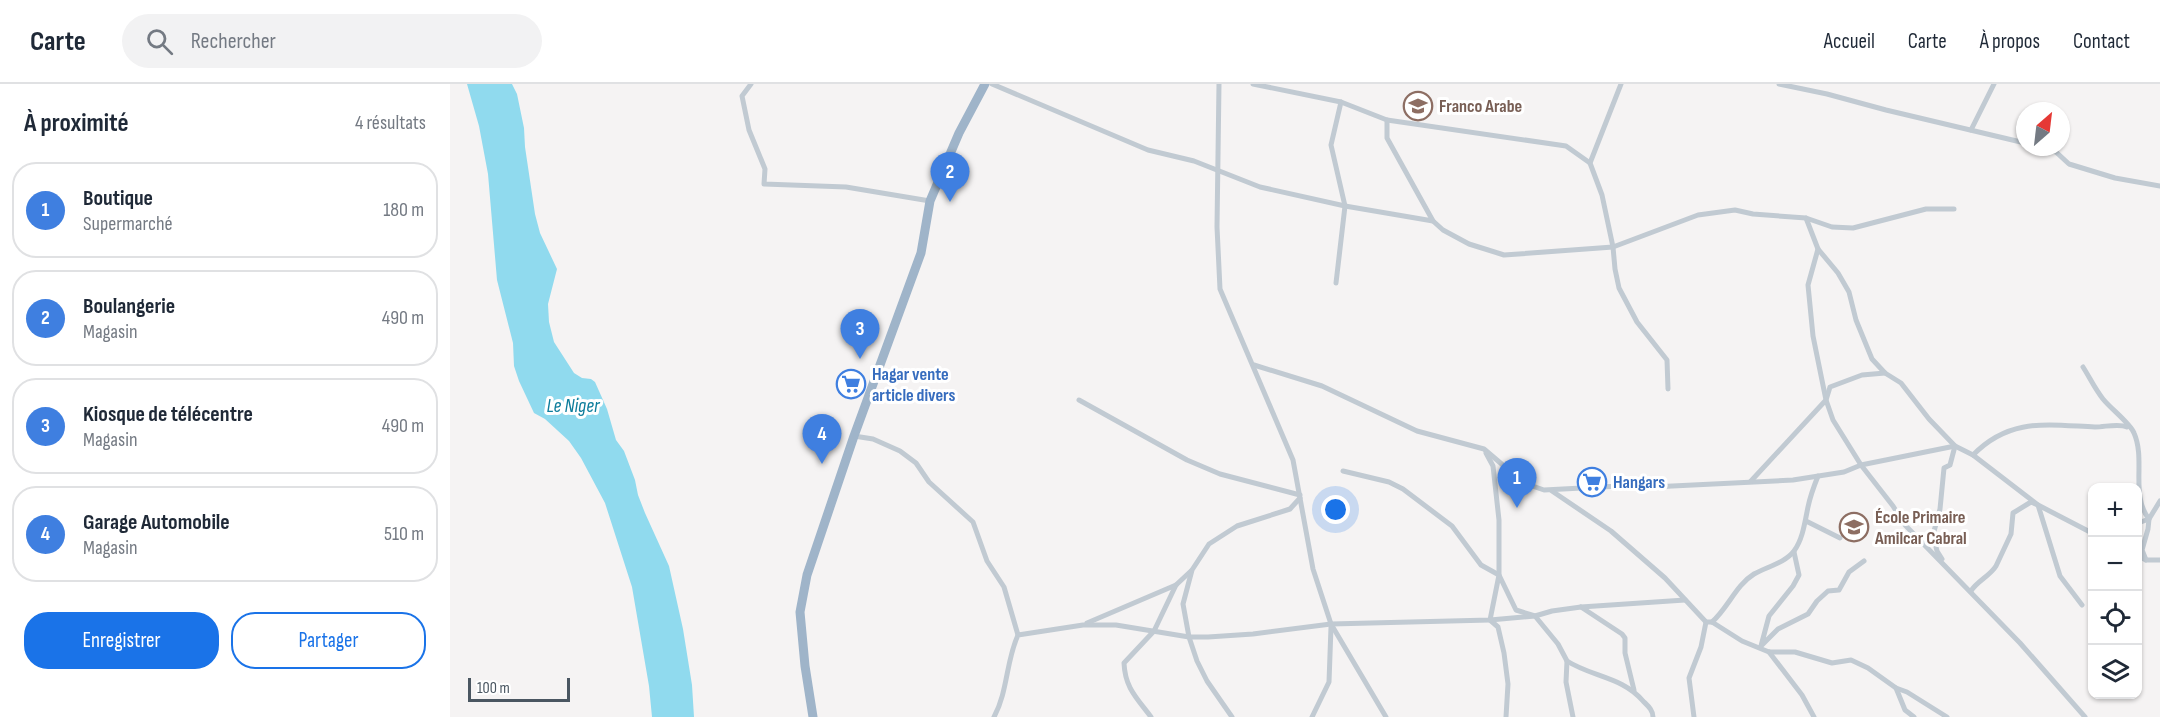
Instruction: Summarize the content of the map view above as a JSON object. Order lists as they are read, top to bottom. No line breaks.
{"water":["Le Niger"],"places":{"school or university":["Franco Arabe","École Primaire Amilcar Cabral"],"supermarket":["Hagar vente article divers","Hangars"]},"scale_bar":"100 m","north":"top right","page":{"header":"Carte","search":"Rechercher","nav":["Accueil","Carte","À propos","Contact"],"heading":["À proximité","4 résultats"],"pins":["2","3","4","1"],"list":[{"mark":"1","name":"Boutique","note":"Supermarché","value":"180 m"},{"mark":"2","name":"Boulangerie","note":"Magasin","value":"490 m"},{"mark":"3","name":"Kiosque de télécentre","note":"Magasin","value":"490 m"},{"mark":"4","name":"Garage Automobile","note":"Magasin","value":"510 m"}],"map_buttons":["+","−"],"buttons":["Enregistrer","Partager"],"scale":"100 m"}}
